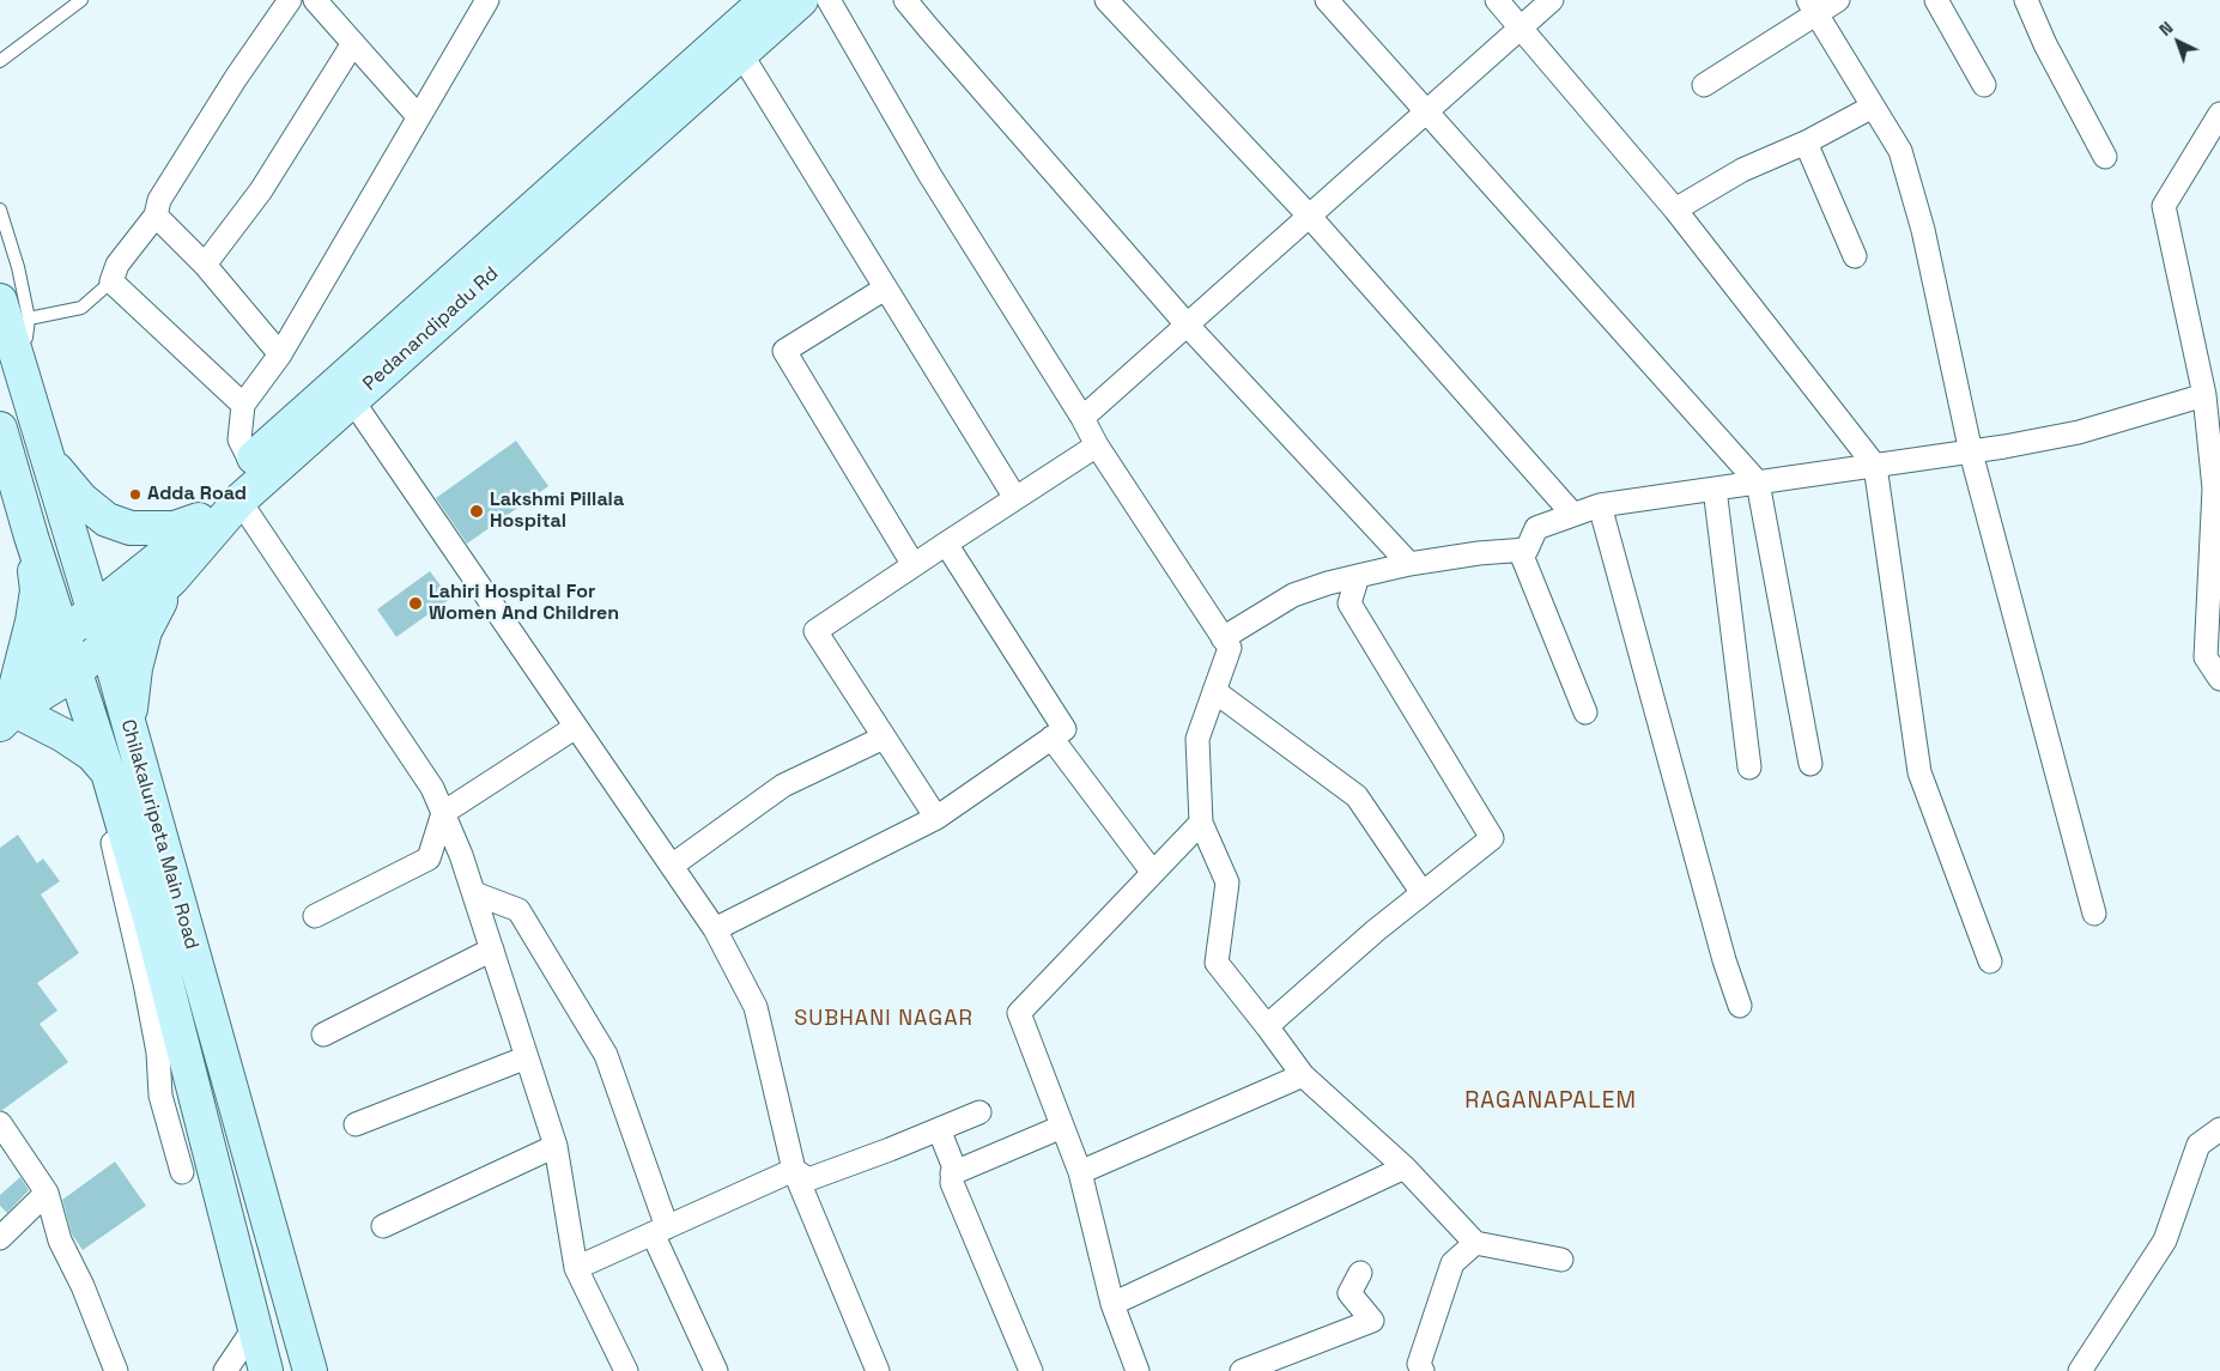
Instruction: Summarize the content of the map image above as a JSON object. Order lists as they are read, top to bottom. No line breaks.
{"streets":{"main road":["Pedanandipadu Rd","Chilakaluripeta Main Road"]},"crossings":[["Pedanandipadu Rd","Chilakaluripeta Main Road"]],"districts":["SUBHANI NAGAR","RAGANAPALEM"],"places":["Adda Road","Lakshmi Pillala Hospital","Lahiri Hospital For Women And Children"],"north":"top left"}
